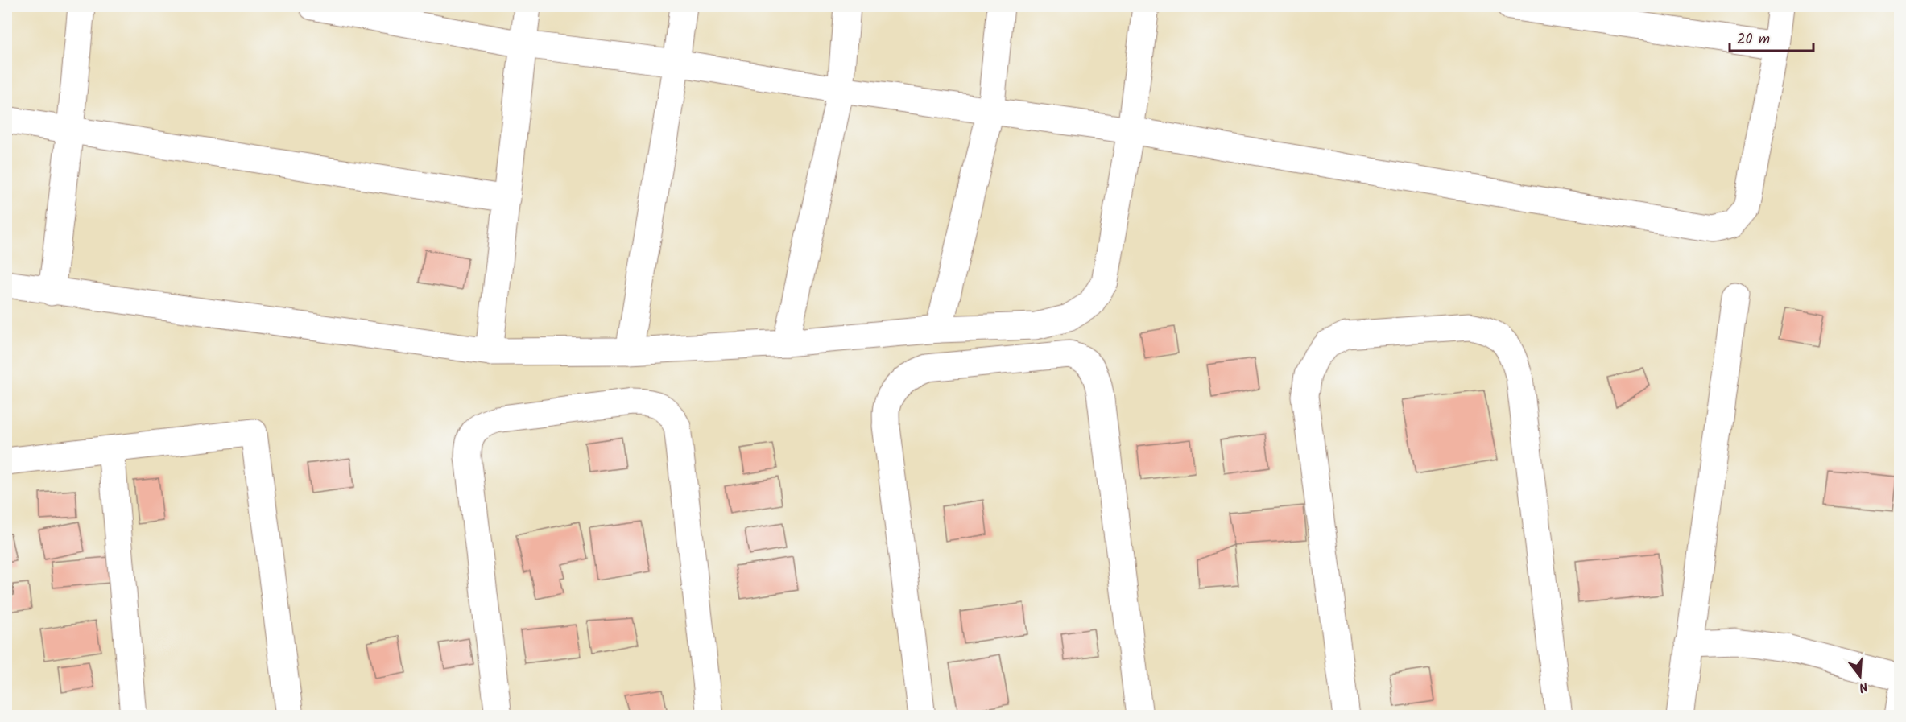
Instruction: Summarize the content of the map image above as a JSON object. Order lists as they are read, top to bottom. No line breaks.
{"scale_bar":"20 m","north":"bottom"}
